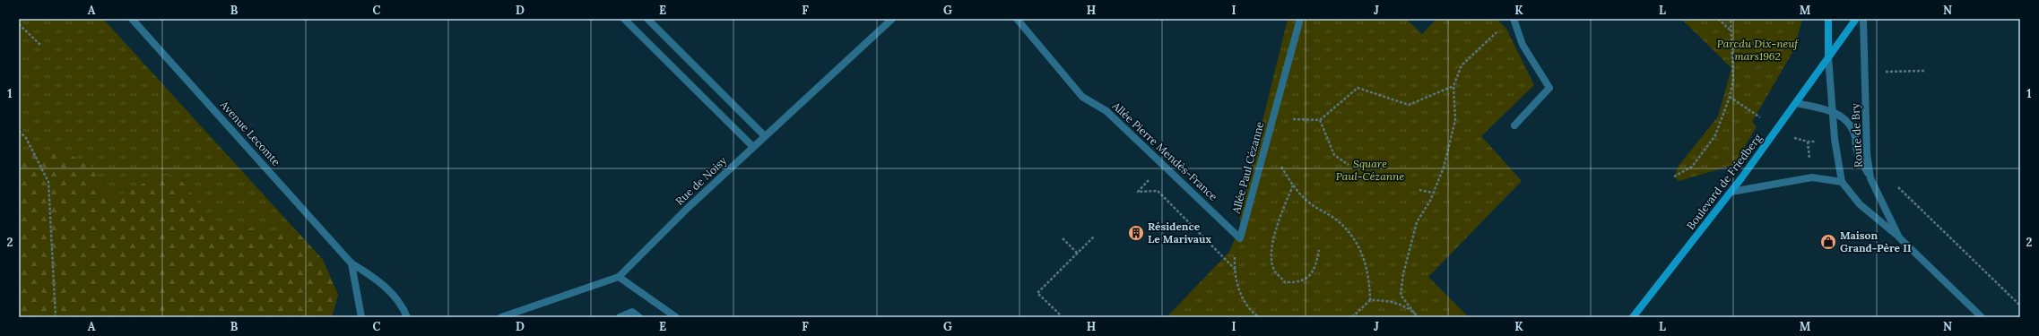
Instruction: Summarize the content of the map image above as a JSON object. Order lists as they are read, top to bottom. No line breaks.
{"streets":{"main road":["Boulevard de Friedberg"],"street":["Avenue Lecomte","Route de Bry","Allée Pierre Mendès-France","Allée Paul Cézanne","Rue de Noisy"]},"crossings":[["Allée Pierre Mendès-France","Allée Paul Cézanne"]],"parks":["Parcdu Dix-neuf mars1962","Square Paul-Cézanne"],"places":{"building":["Résidence Le Marivaux"],"shop":["Maison Grand-Père II"]},"grid":{"columns":["A","B","C","D","E","F","G","H","I","J","K","L","M","N"],"rows":["1","2"]}}
